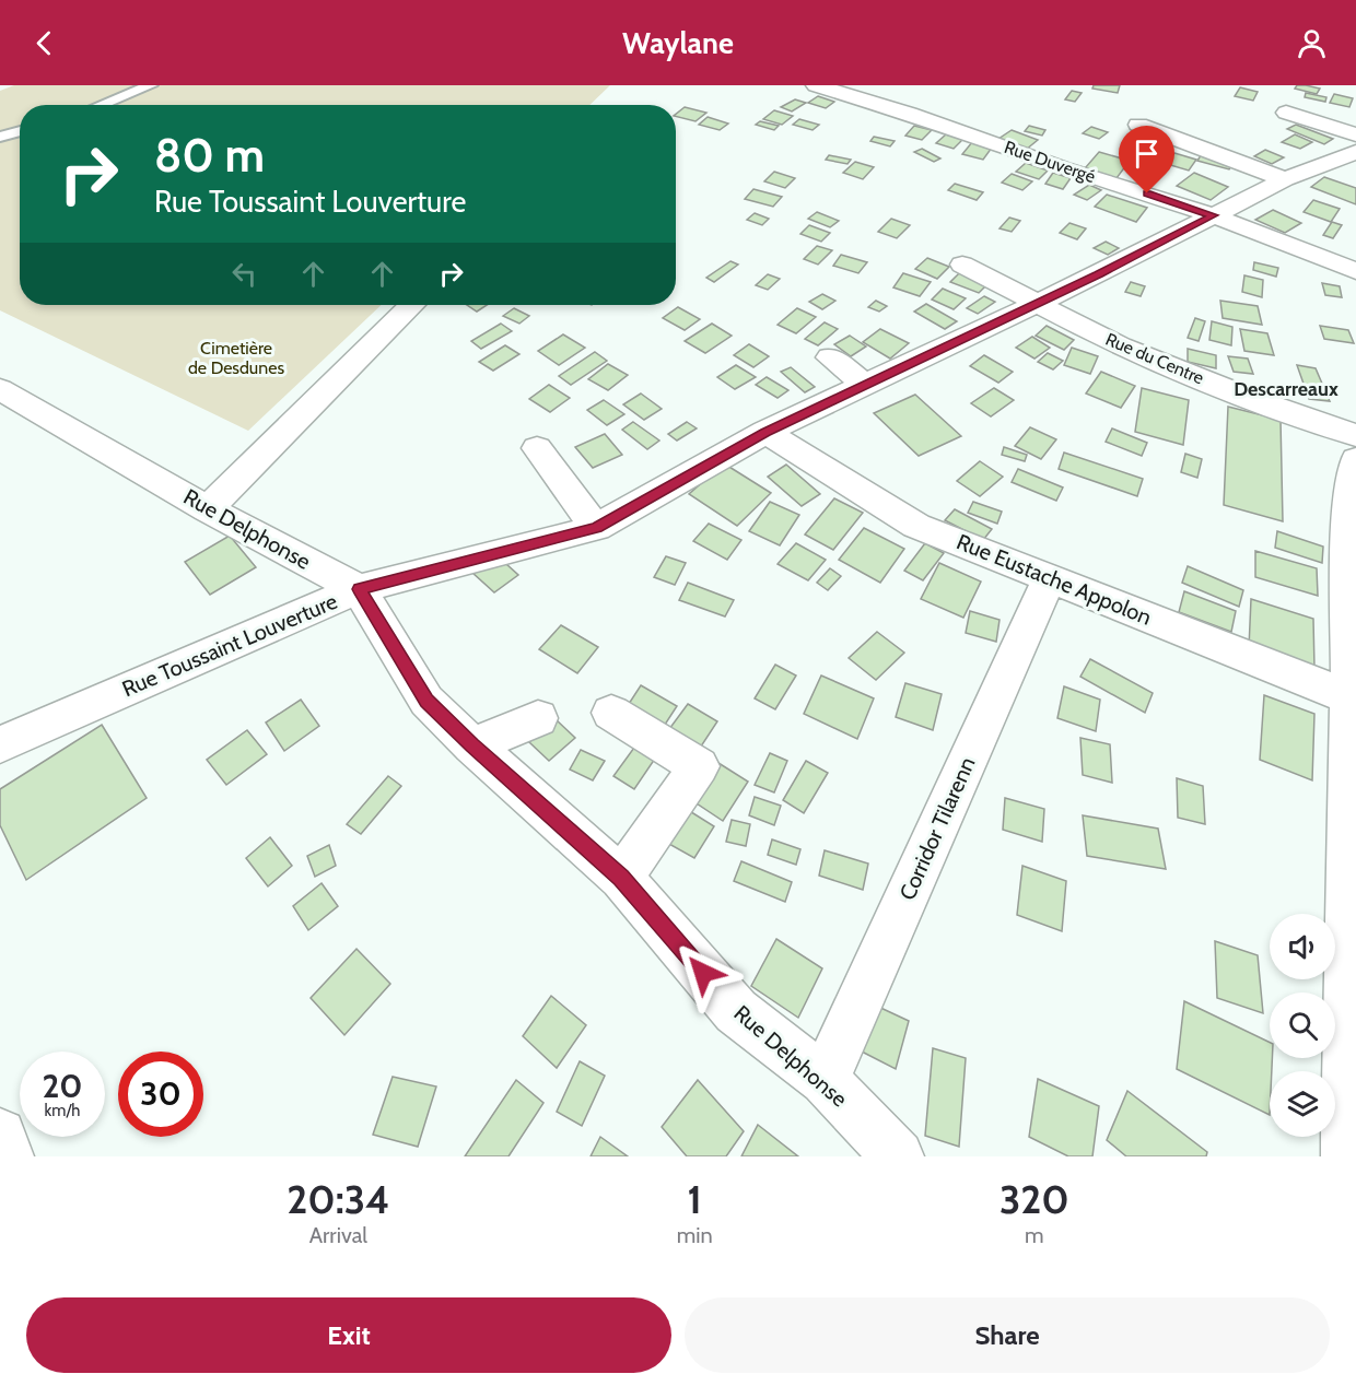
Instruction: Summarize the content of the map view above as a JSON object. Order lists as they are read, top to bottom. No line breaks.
{"streets":{"street":["Rue Duvergé","Rue du Centre","Rue Delphonse","Rue Eustache Appolon","Rue Toussaint Louverture","Corridor Tilarenn"]},"crossings":[["Rue Duvergé","Rue Toussaint Louverture"],["Rue du Centre","Rue Toussaint Louverture"],["Rue Delphonse","Rue Toussaint Louverture"],["Rue Delphonse","Corridor Tilarenn"],["Rue Eustache Appolon","Rue Toussaint Louverture"],["Rue Eustache Appolon","Corridor Tilarenn"]],"districts":["Descarreaux"],"parks":["Cimetière de Desdunes"],"page":{"header":"Waylane","turn":["80 m","Rue Toussaint Louverture"],"speed":"20 km/h","limit":"30","eta":["20:34","Arrival","1","min","320","m"],"buttons":["Exit","Share"]}}
